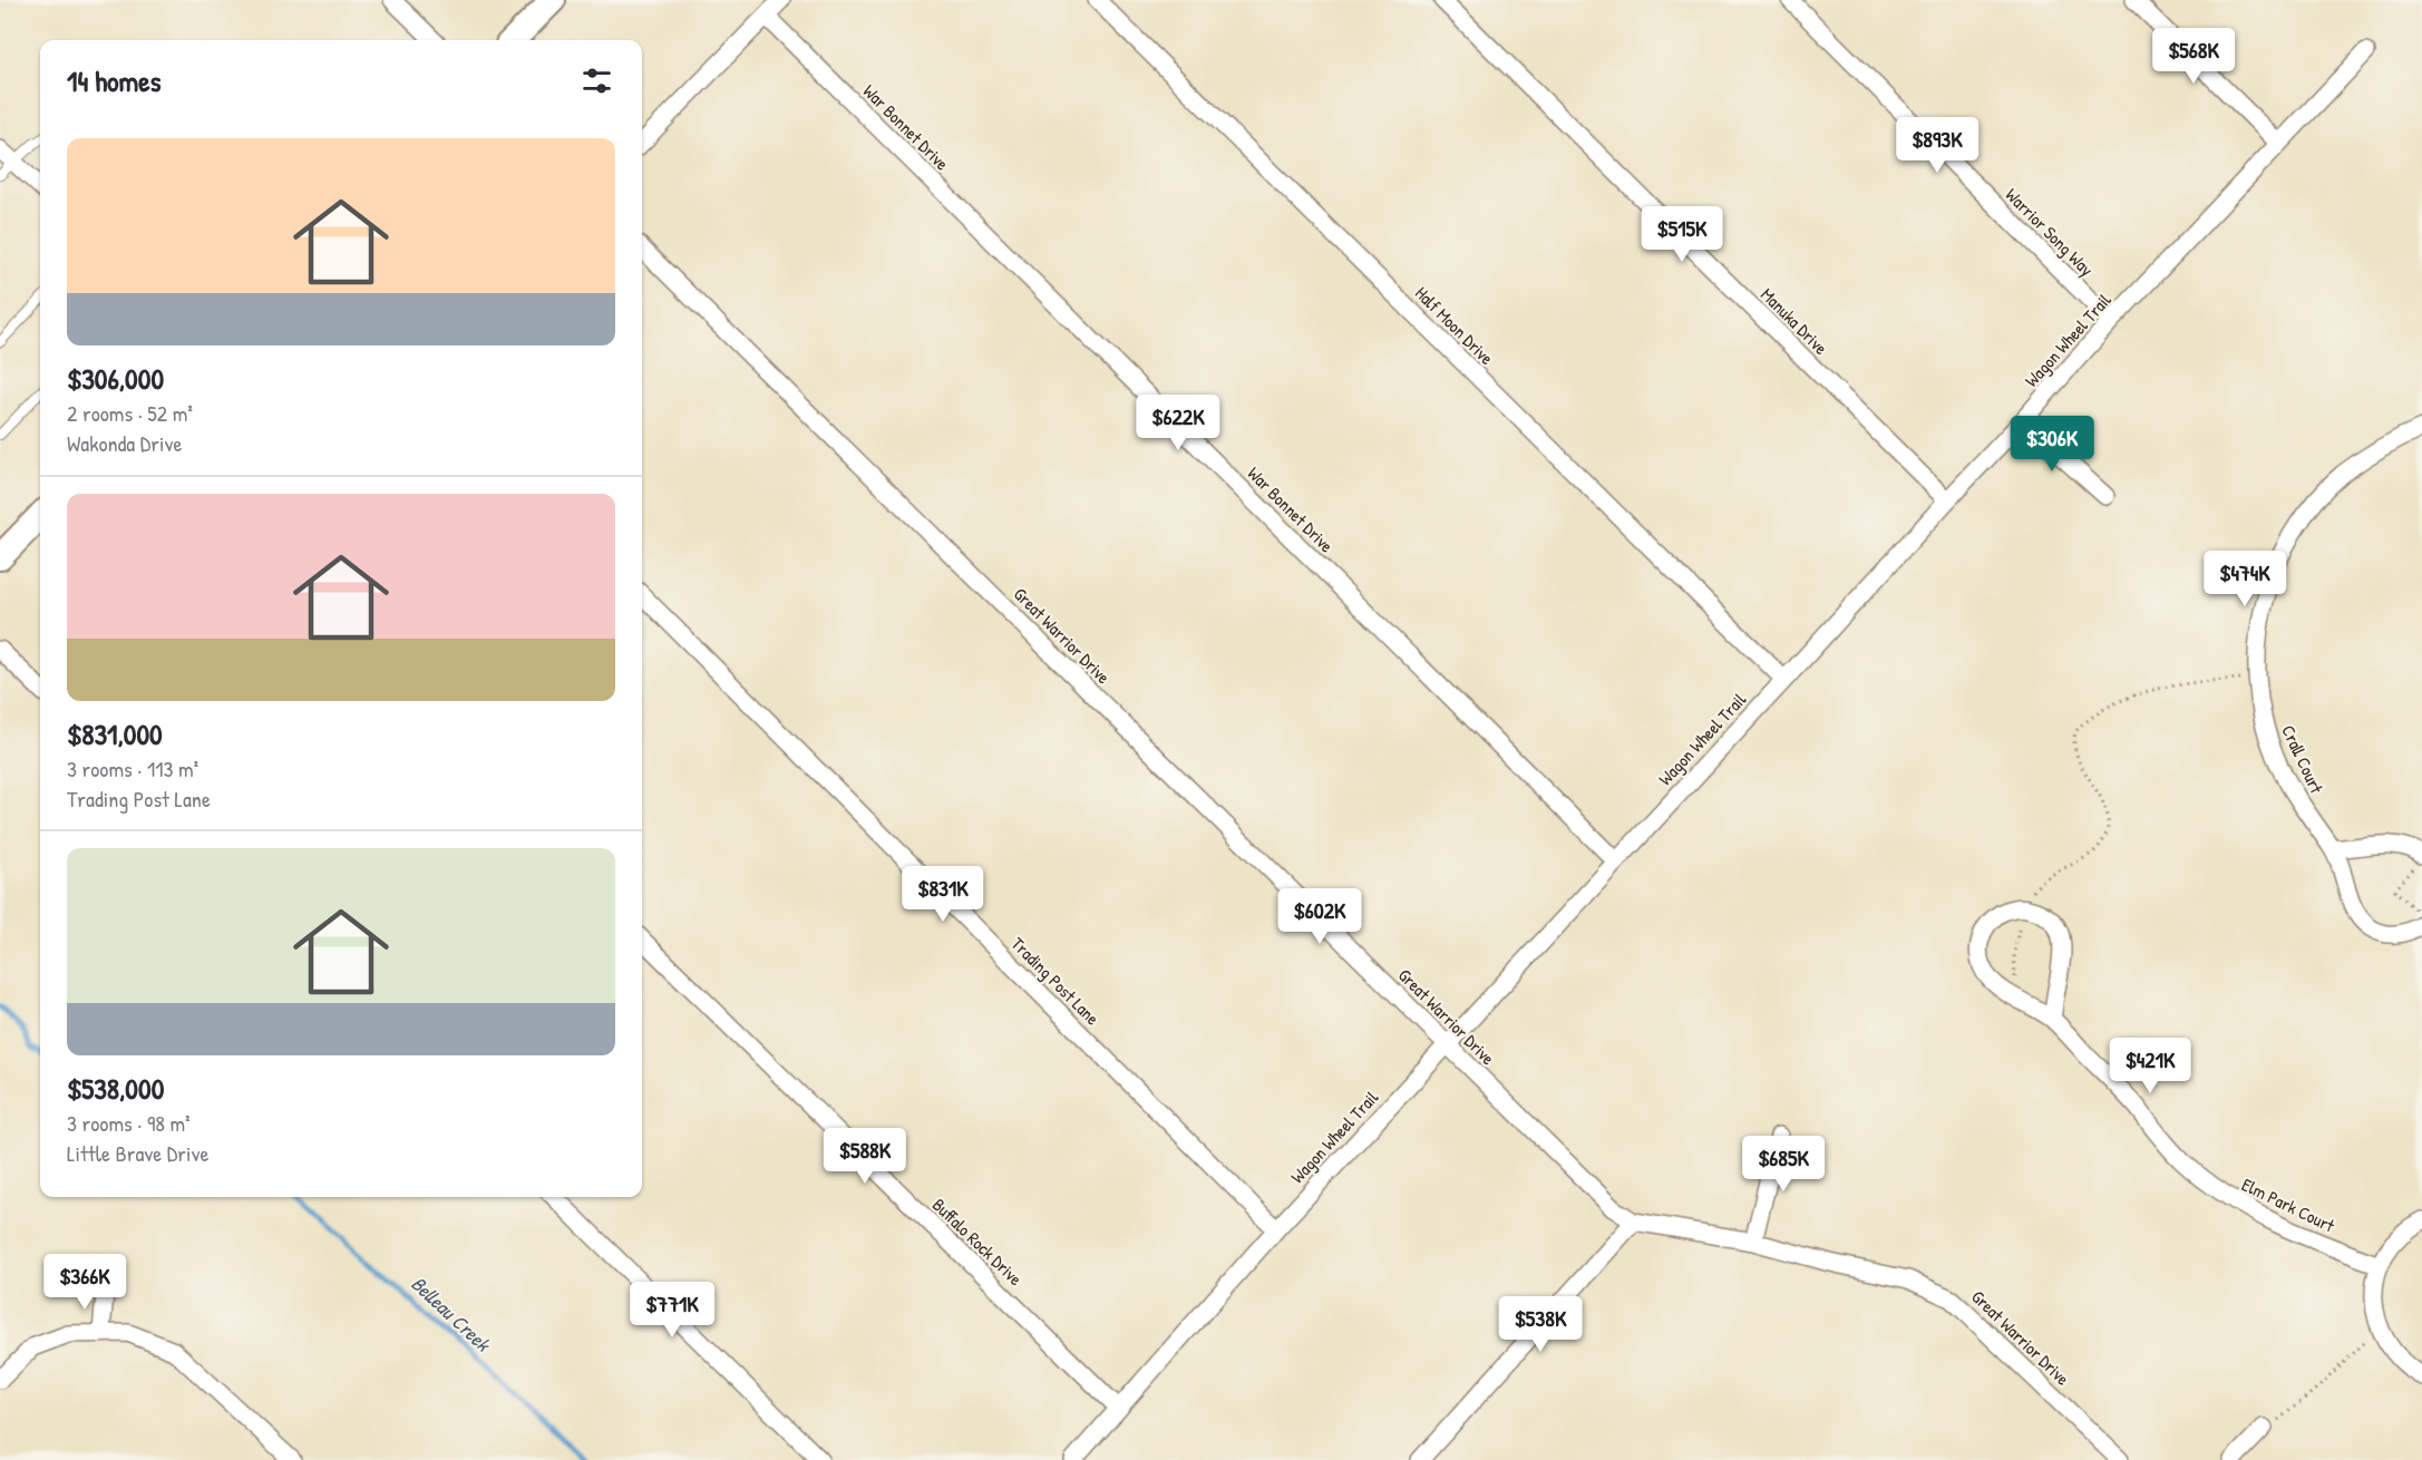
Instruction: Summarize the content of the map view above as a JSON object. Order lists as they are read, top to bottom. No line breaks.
{"streets":{"street":["War Bonnet Drive","Warrior Song Way","Manuka Drive","Half Moon Drive","Wagon Wheel Trail","Great Warrior Drive","Crall Court","Trading Post Lane","Elm Park Court","Buffalo Rock Drive"]},"crossings":[["War Bonnet Drive","Wagon Wheel Trail"],["Warrior Song Way","Wagon Wheel Trail"],["Manuka Drive","Wagon Wheel Trail"],["Half Moon Drive","Wagon Wheel Trail"],["Wagon Wheel Trail","Great Warrior Drive"],["Wagon Wheel Trail","Trading Post Lane"],["Wagon Wheel Trail","Buffalo Rock Drive"]],"water":["Belleau Creek"],"page":{"price":["$568K","$893K","$515K","$622K","$306K","$474K","$831K","$602K","$421K","$588K","$685K","$366K","$771K","$538K"],"heading":"14 homes","list":[{"name":"$306,000","note":"2 rooms · 52 m² · Wakonda Drive"},{"name":"$831,000","note":"3 rooms · 113 m² · Trading Post Lane"},{"name":"$538,000","note":"3 rooms · 98 m² · Little Brave Drive"}]}}
